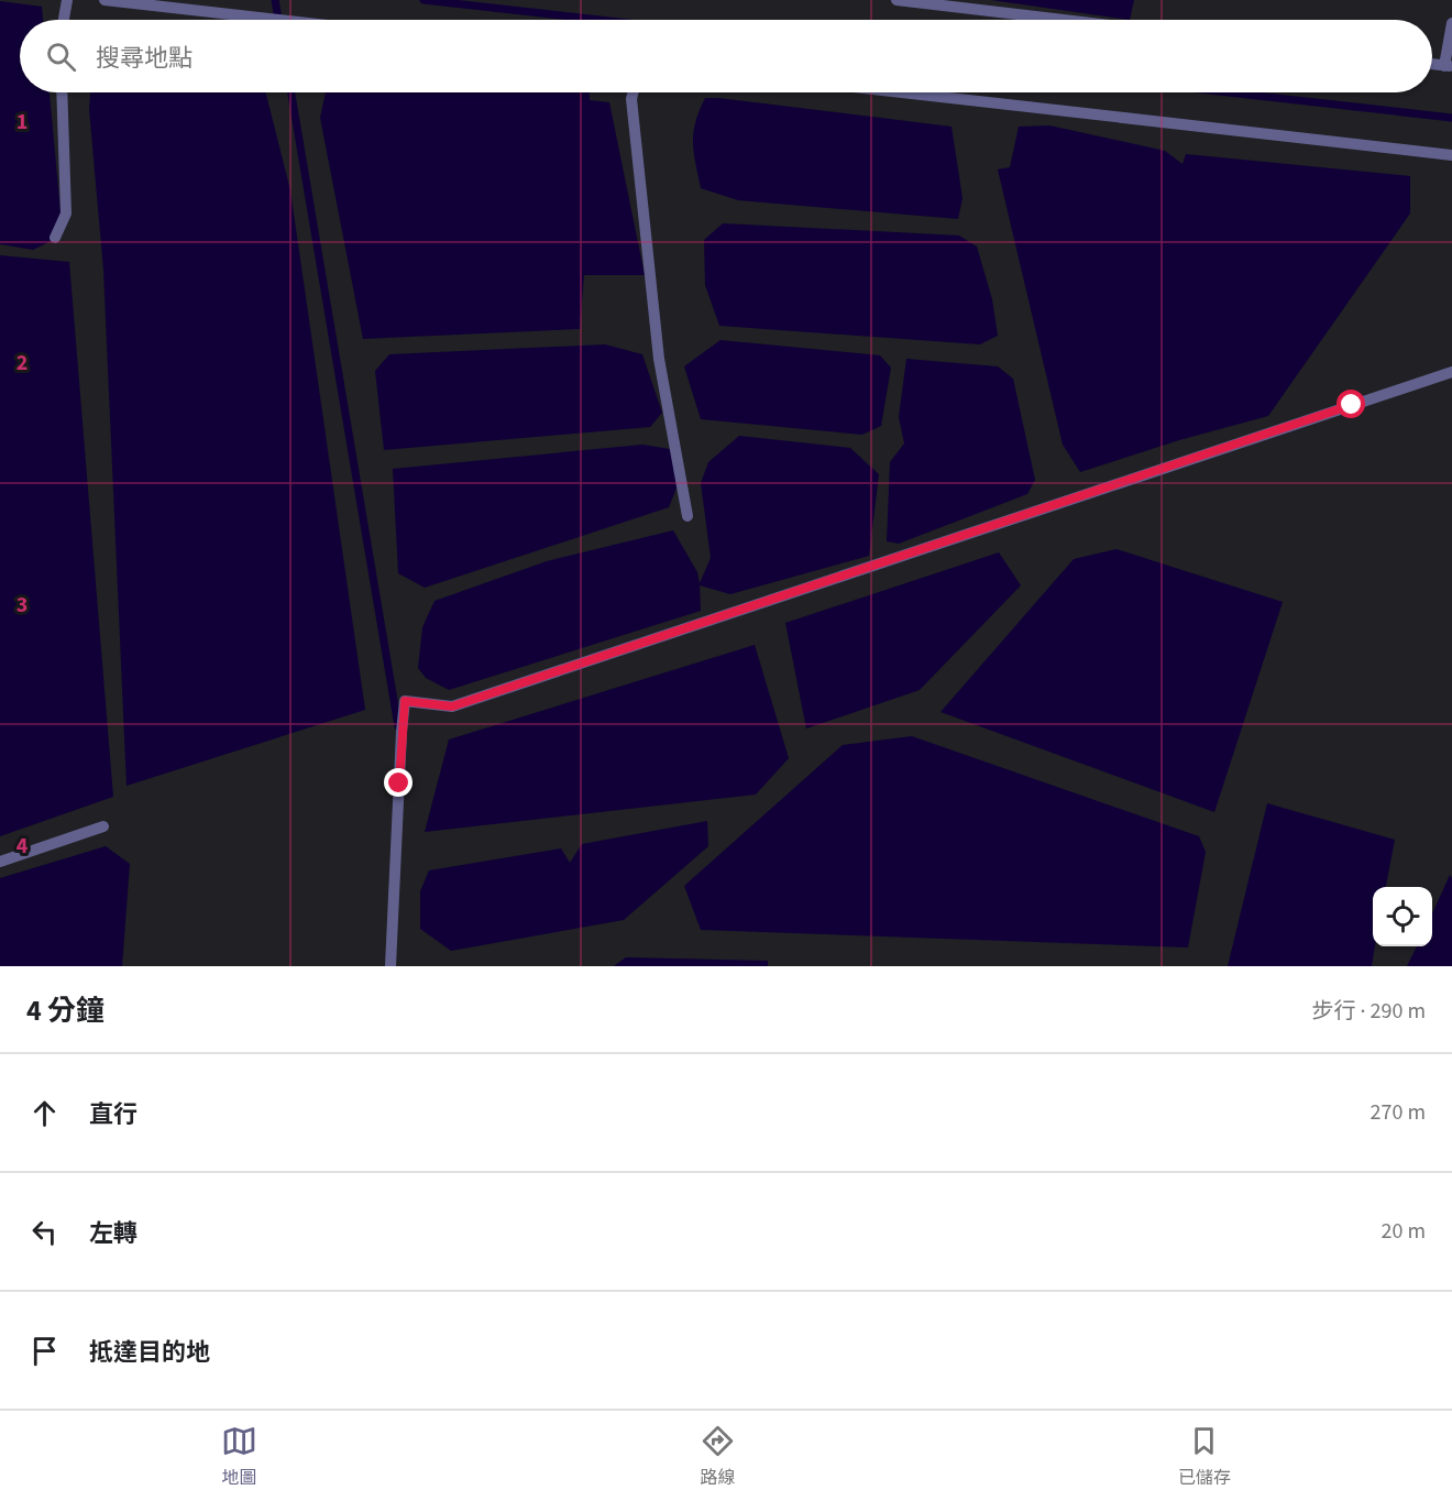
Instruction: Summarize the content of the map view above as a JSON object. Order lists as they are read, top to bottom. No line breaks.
{"page":{"search":"搜尋地點","heading":["4 分鐘","步行 · 290 m"],"list":[["直行","270 m"],["左轉","20 m"],"抵達目的地"],"nav":["地圖","路線","已儲存"]},"grid":{"rows":["1","2","3","4"]}}
